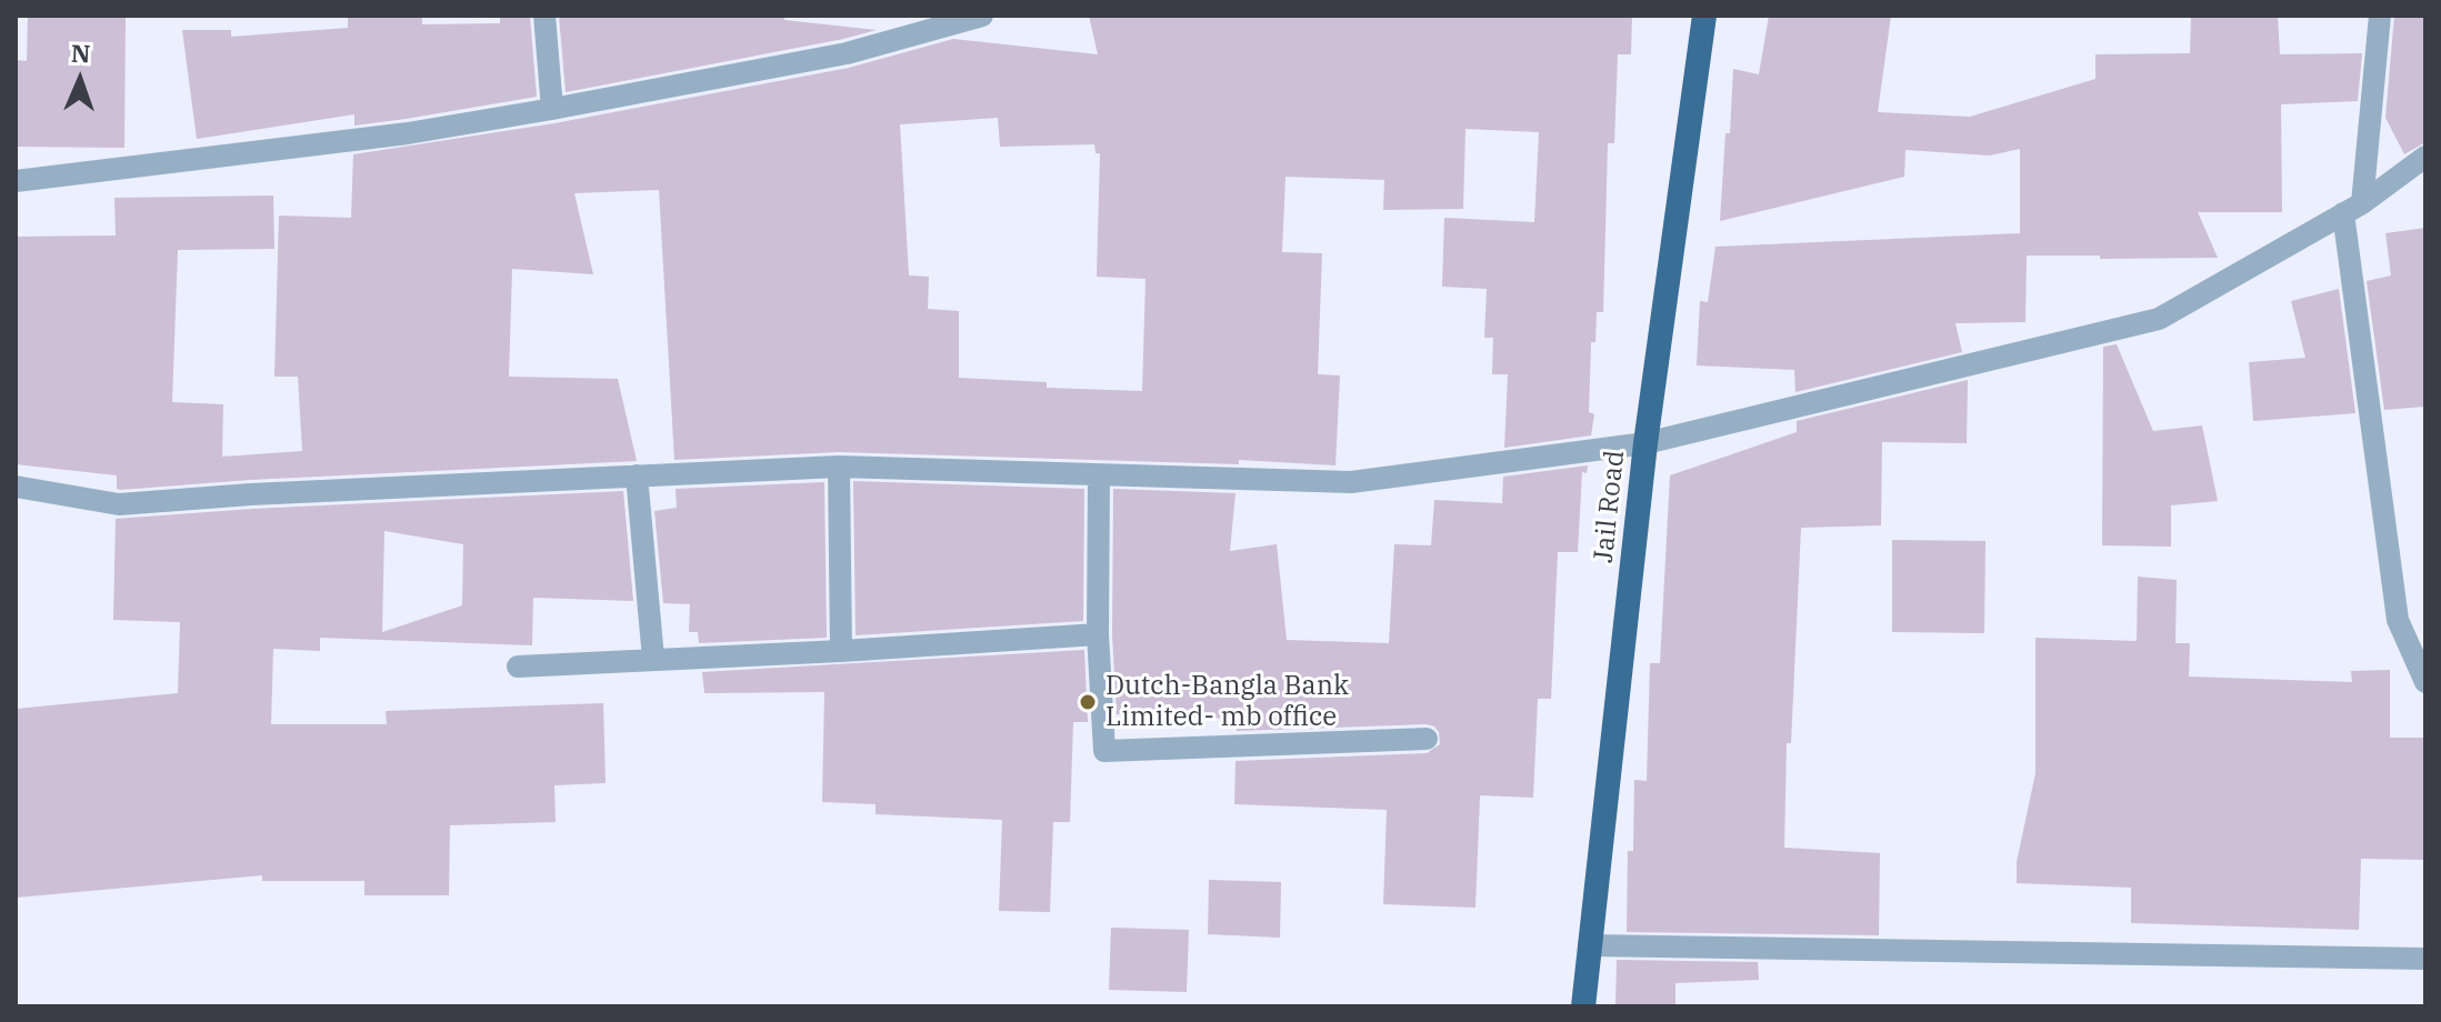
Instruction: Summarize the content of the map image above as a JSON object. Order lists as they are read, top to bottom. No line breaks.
{"streets":{"highway":["Jail Road"]},"places":["Dutch-Bangla Bank Limited- mb office"],"north":"top"}
